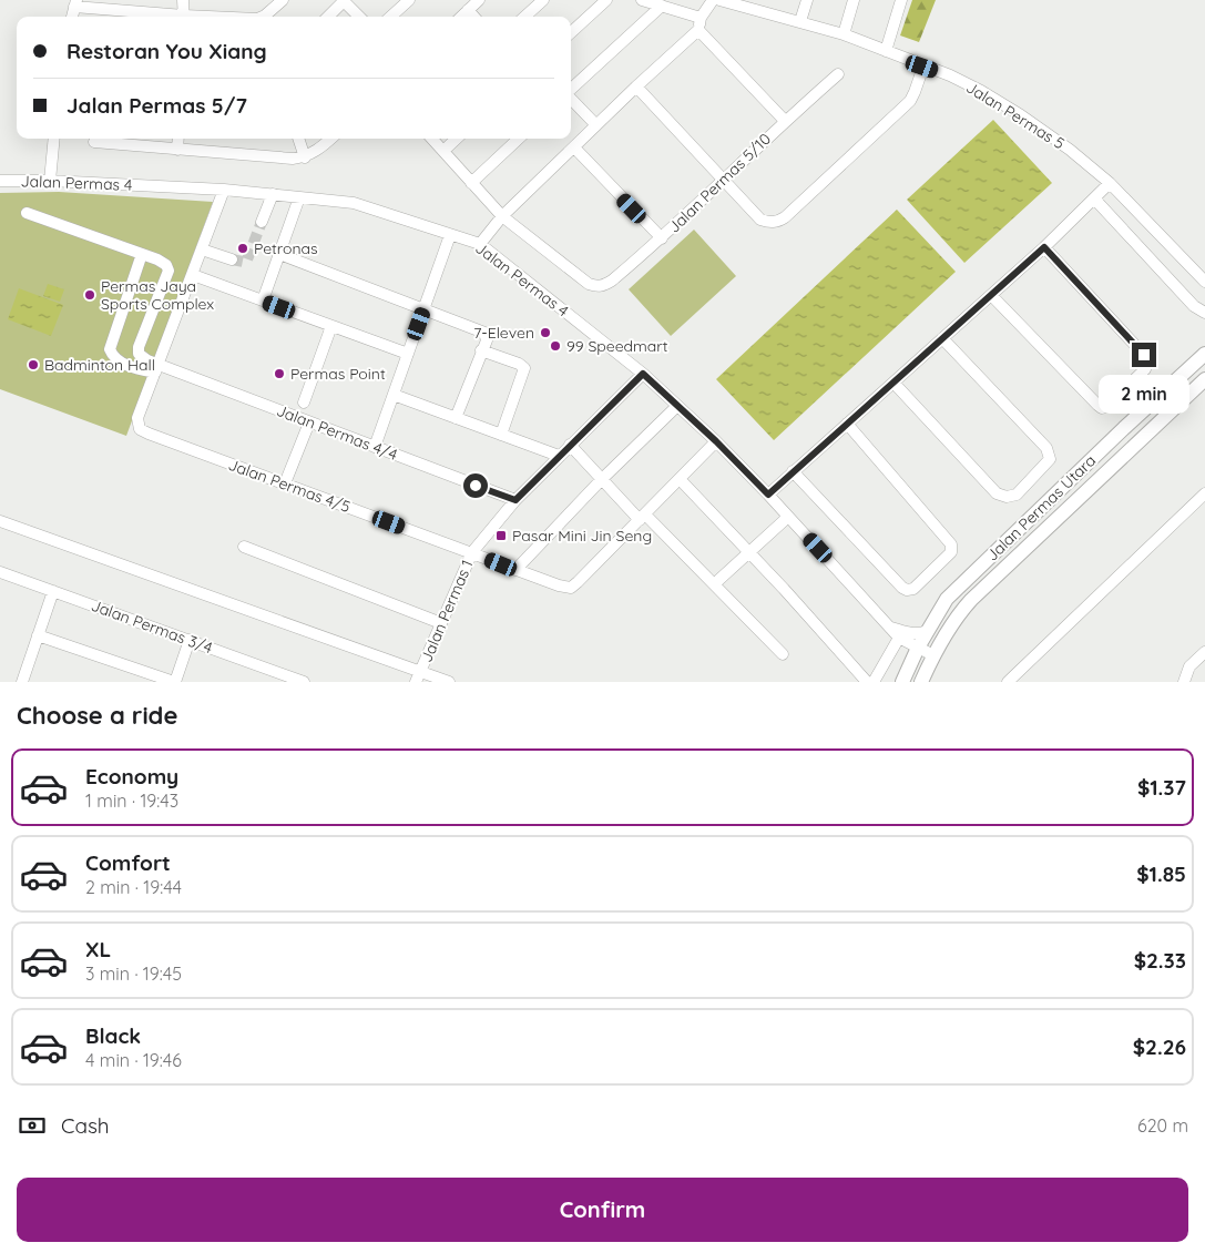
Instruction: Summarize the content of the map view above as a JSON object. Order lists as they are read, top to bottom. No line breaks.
{"streets":{"main road":["Jalan Permas Utara"],"street":["Jalan Permas 5","Jalan Permas 4","Jalan Permas 5/10","Jalan Permas 4/4","Jalan Permas 4/5","Jalan Permas 1","Jalan Permas 3/4"]},"crossings":[["Jalan Permas 4","Jalan Permas Utara"],["Jalan Permas 4","Jalan Permas 1"],["Jalan Permas 4/4","Jalan Permas 4/5"],["Jalan Permas 4/4","Jalan Permas 1"],["Jalan Permas 4/5","Jalan Permas 1"]],"places":{"other":["Petronas","Permas Jaya Sports Complex","7-Eleven","99 Speedmart","Badminton Hall","Permas Point"],"transit":["Pasar Mini Jin Seng"]},"page":{"banner":["Restoran You Xiang","Jalan Permas 5/7"],"bubble":"2 min","heading":"Choose a ride","list":[{"name":"Economy","note":"1 min · 19:43","value":"$1.37"},{"name":"Comfort","note":"2 min · 19:44","value":"$1.85"},{"name":"XL","note":"3 min · 19:45","value":"$2.33"},{"name":"Black","note":"4 min · 19:46","value":"$2.26"}],"pay":["Cash","620 m"],"buttons":"Confirm"}}
